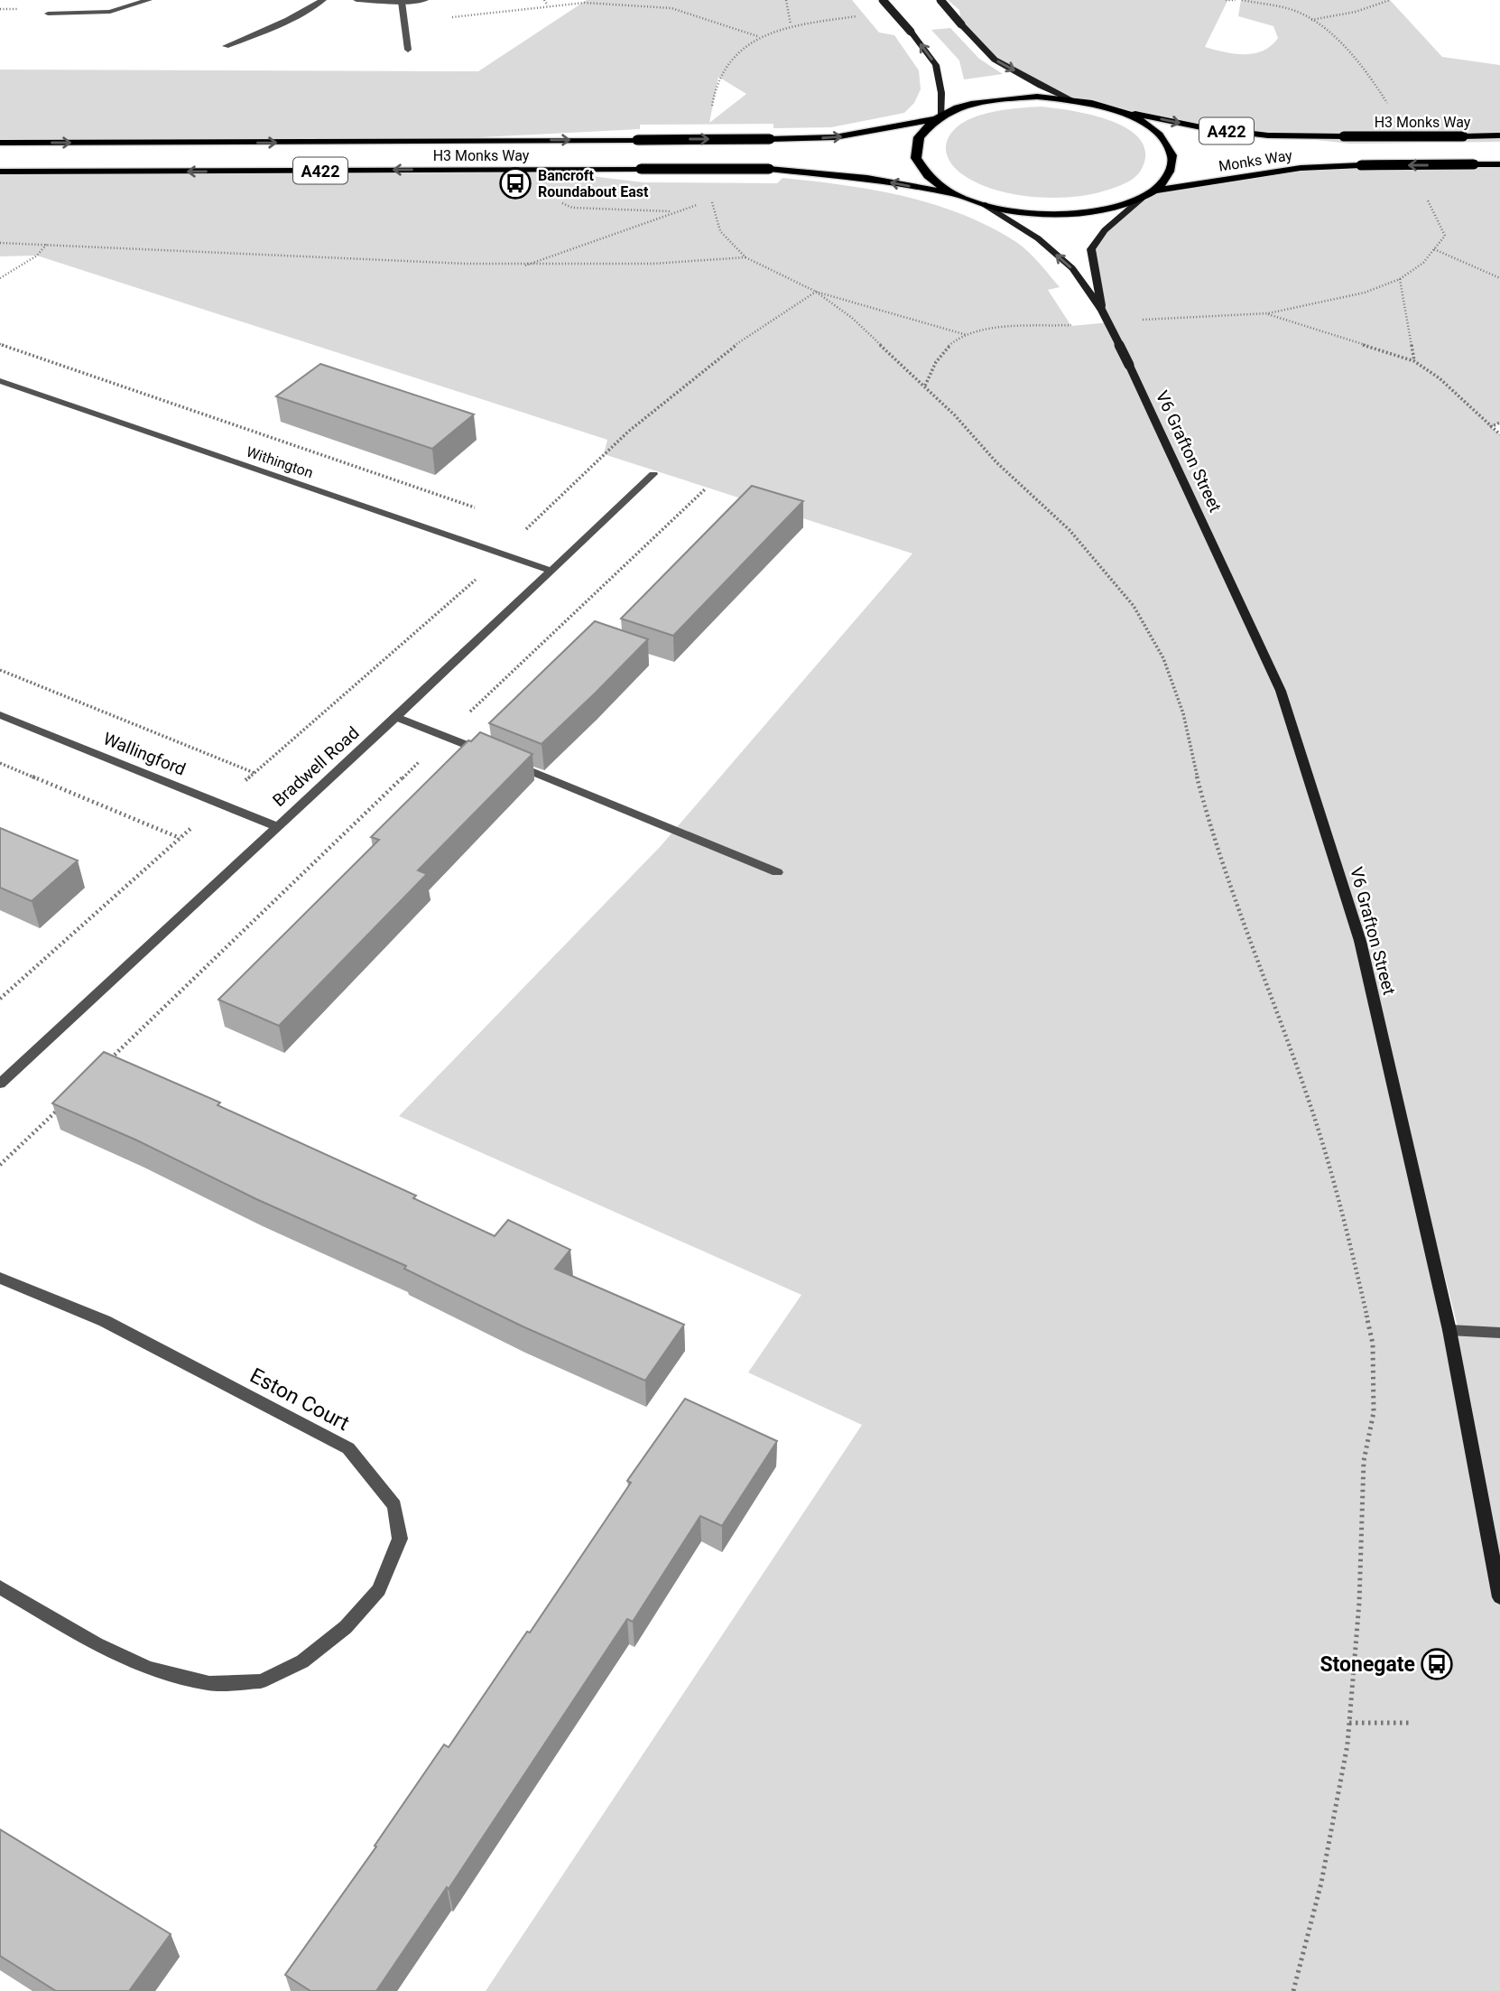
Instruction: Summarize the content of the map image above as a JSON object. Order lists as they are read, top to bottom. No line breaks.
{"streets":{"main road":["H3 Monks Way","A422","Monks Way"],"street":["V6 Grafton Street","Withington","Wallingford","Bradwell Road","Eston Court"]},"crossings":[["H3 Monks Way","A422"],["H3 Monks Way","Monks Way"],["A422","Monks Way"],["A422","V6 Grafton Street"],["Withington","Bradwell Road"],["Wallingford","Bradwell Road"]],"places":{"bus stop":["Bancroft Roundabout East","Stonegate"]}}
